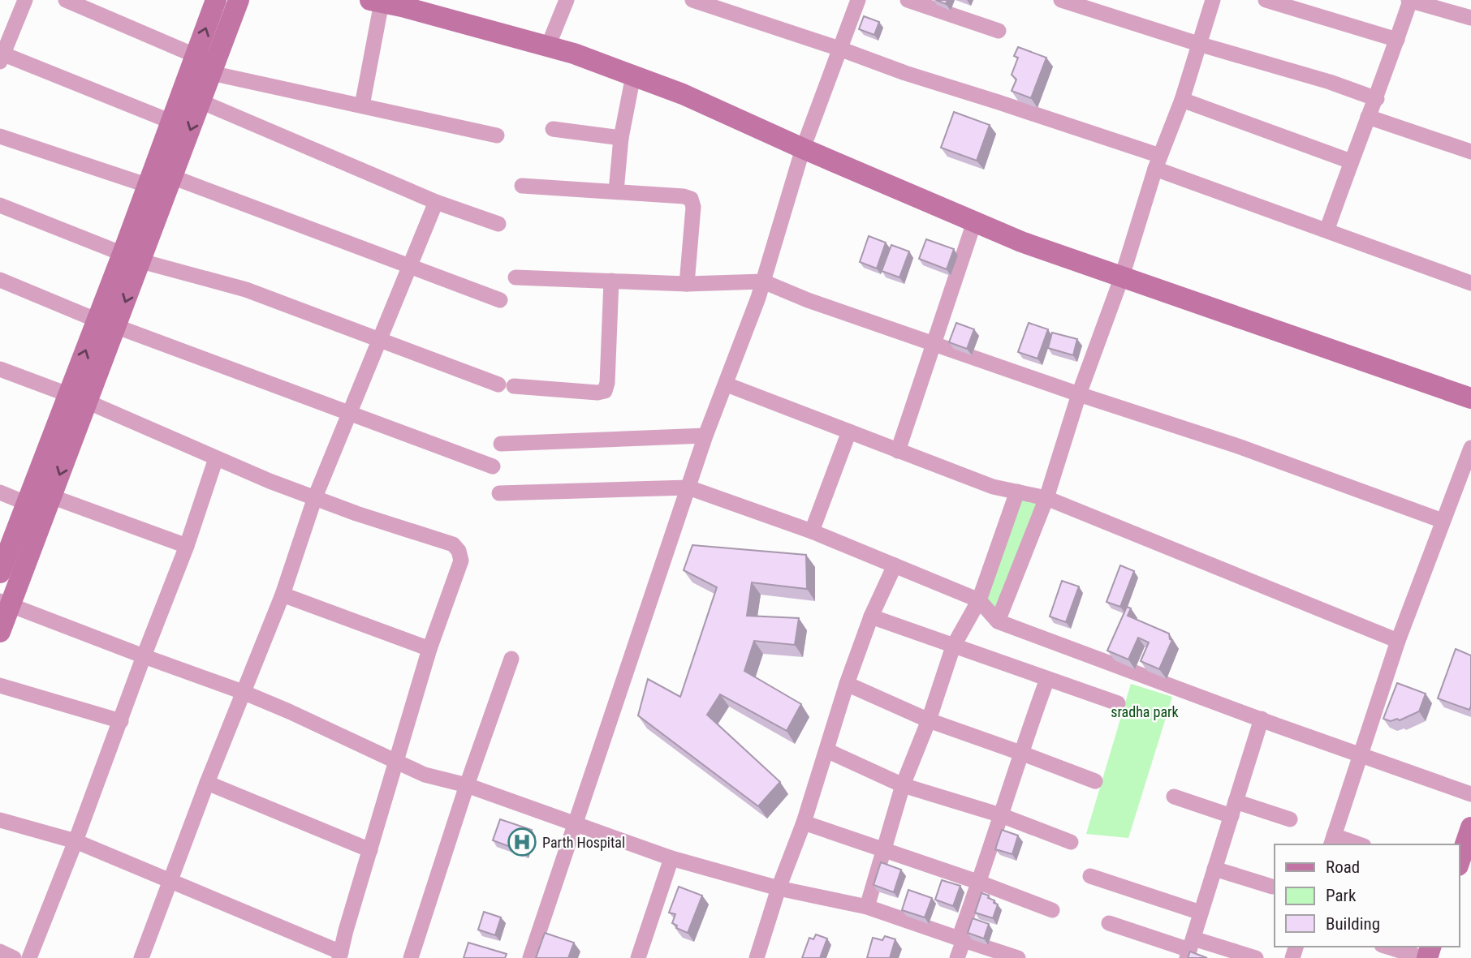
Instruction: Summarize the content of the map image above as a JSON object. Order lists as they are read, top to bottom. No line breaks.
{"parks":["sradha park"],"places":{"hospital":["Parth Hospital"]},"legend":["Road","Park","Building"]}
